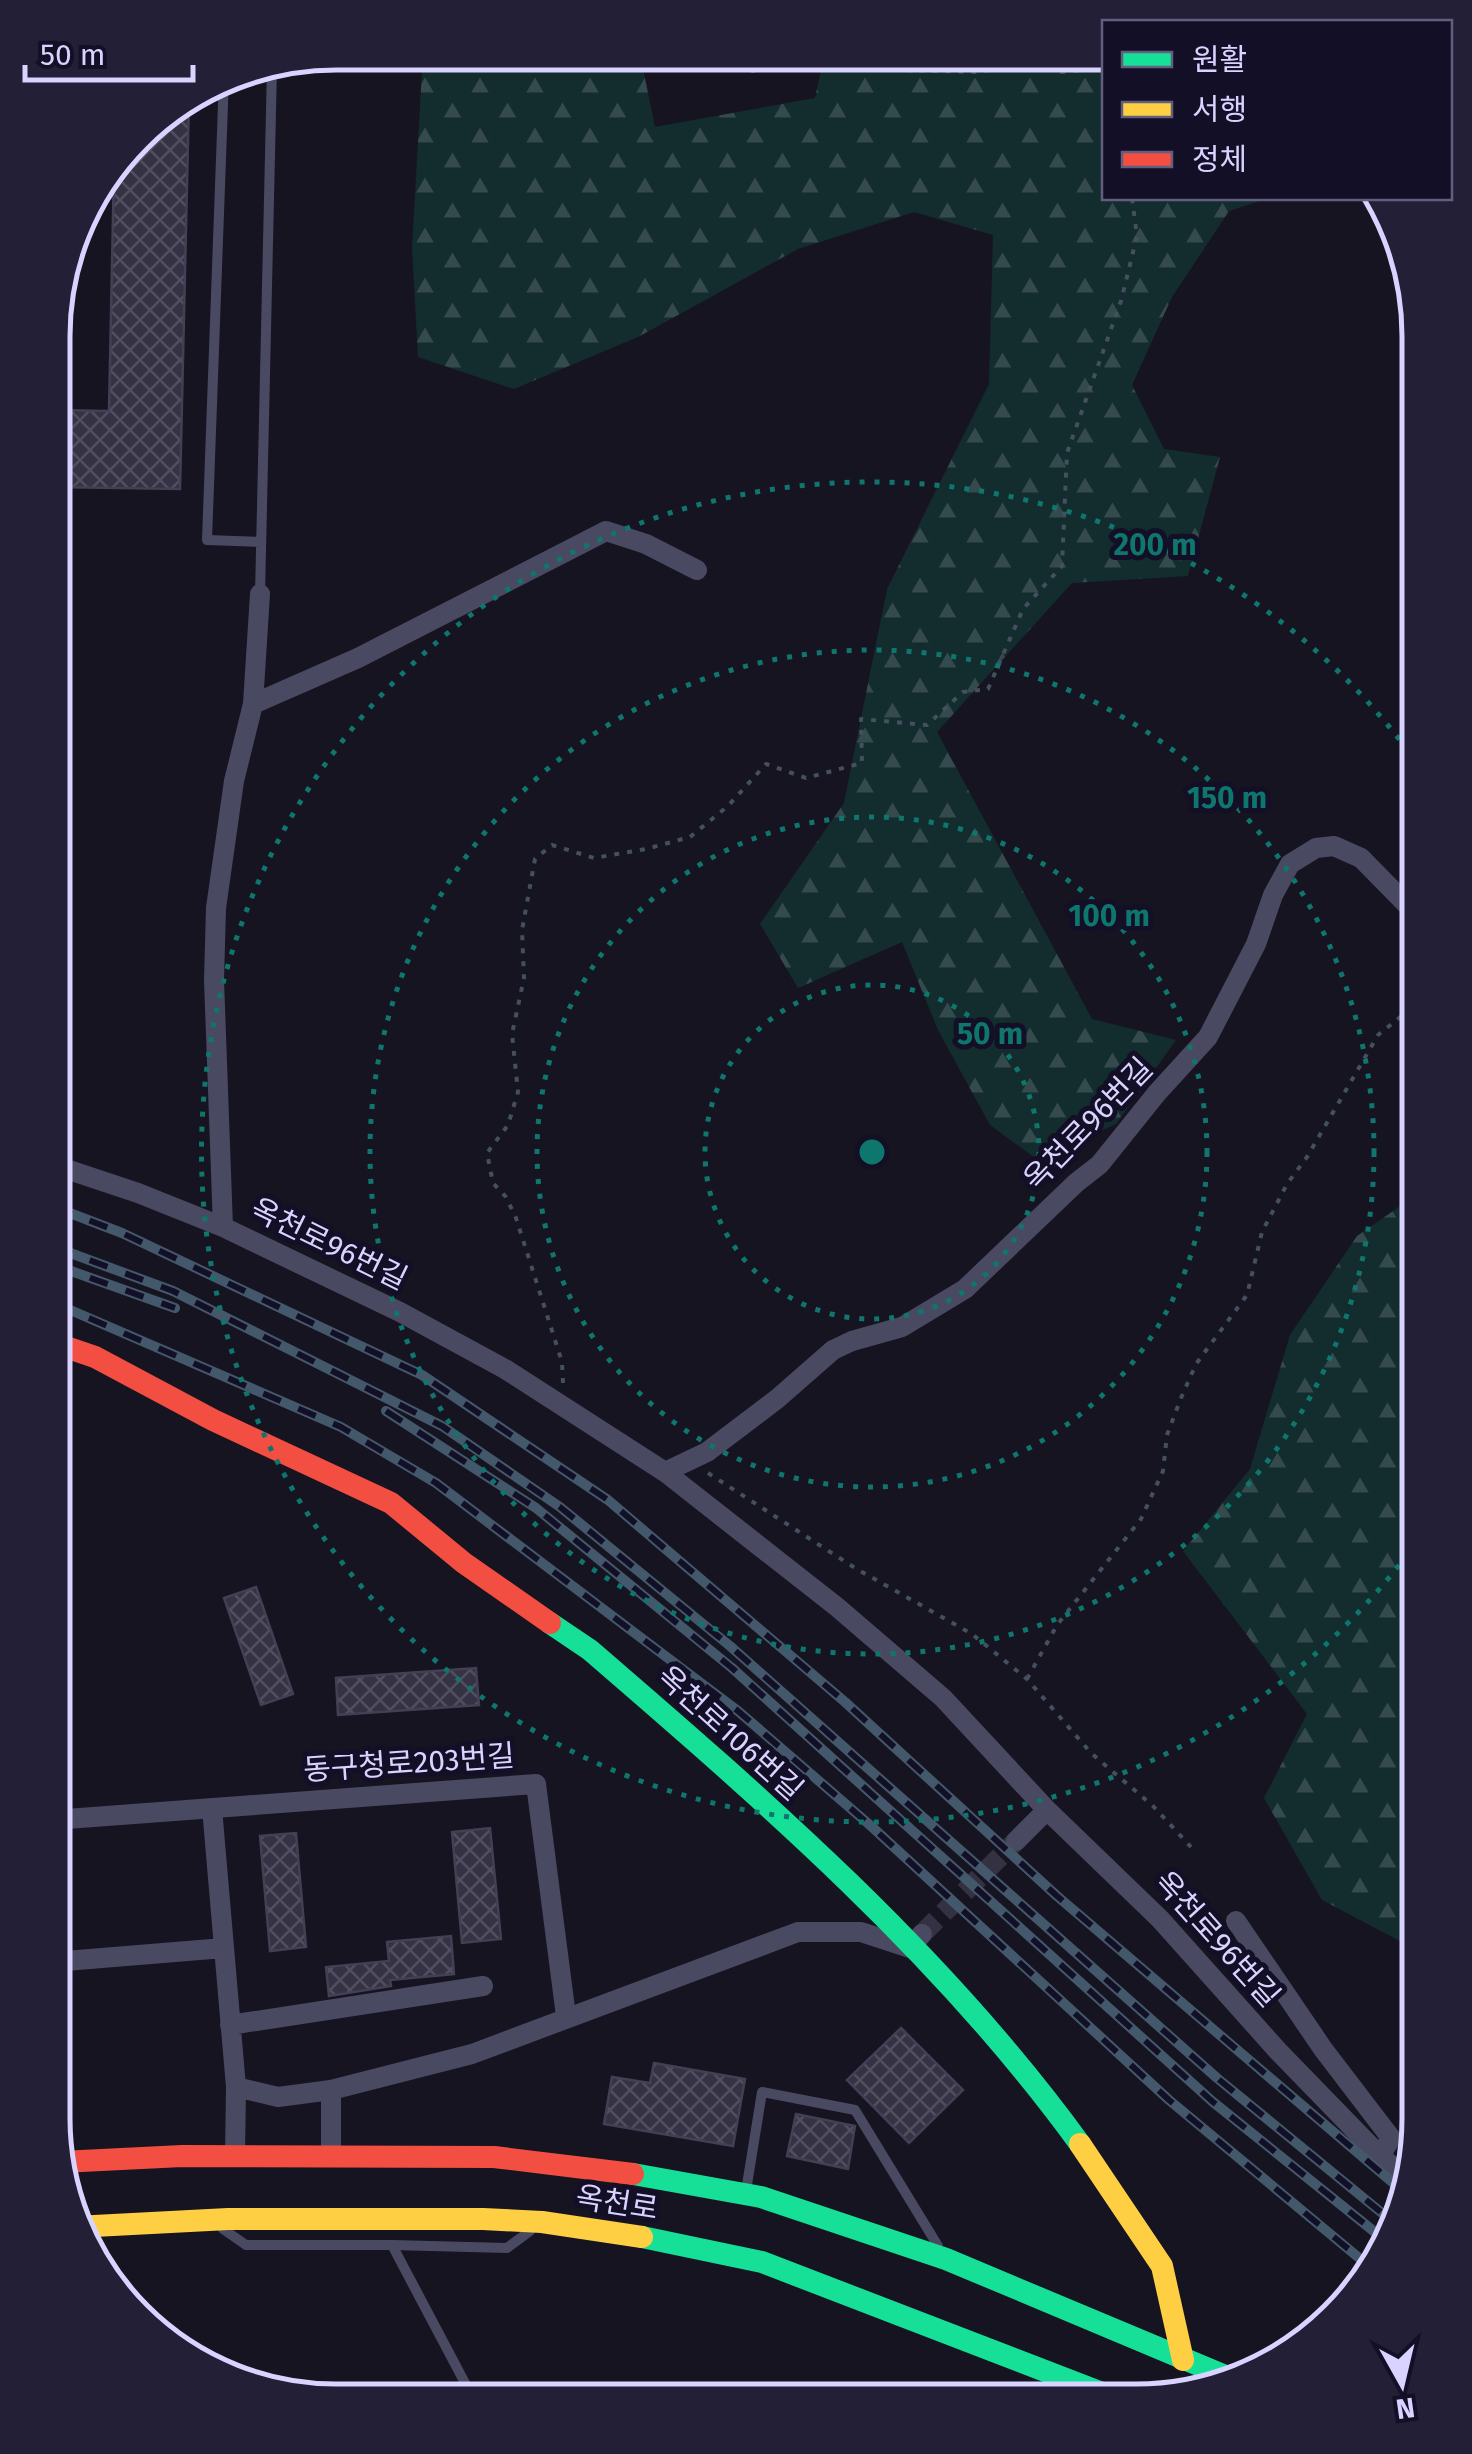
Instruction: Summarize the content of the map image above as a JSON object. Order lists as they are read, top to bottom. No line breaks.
{"streets":{"main road":["옥천로106번길","옥천로"],"street":["옥천로96번길","동구청로203번길"]},"crossings":[["옥천로106번길","옥천로"]],"legend":["원활","서행","정체"],"scale_bar":"50 m","north":"bottom","rings":["200 m","150 m","100 m","50 m"]}
